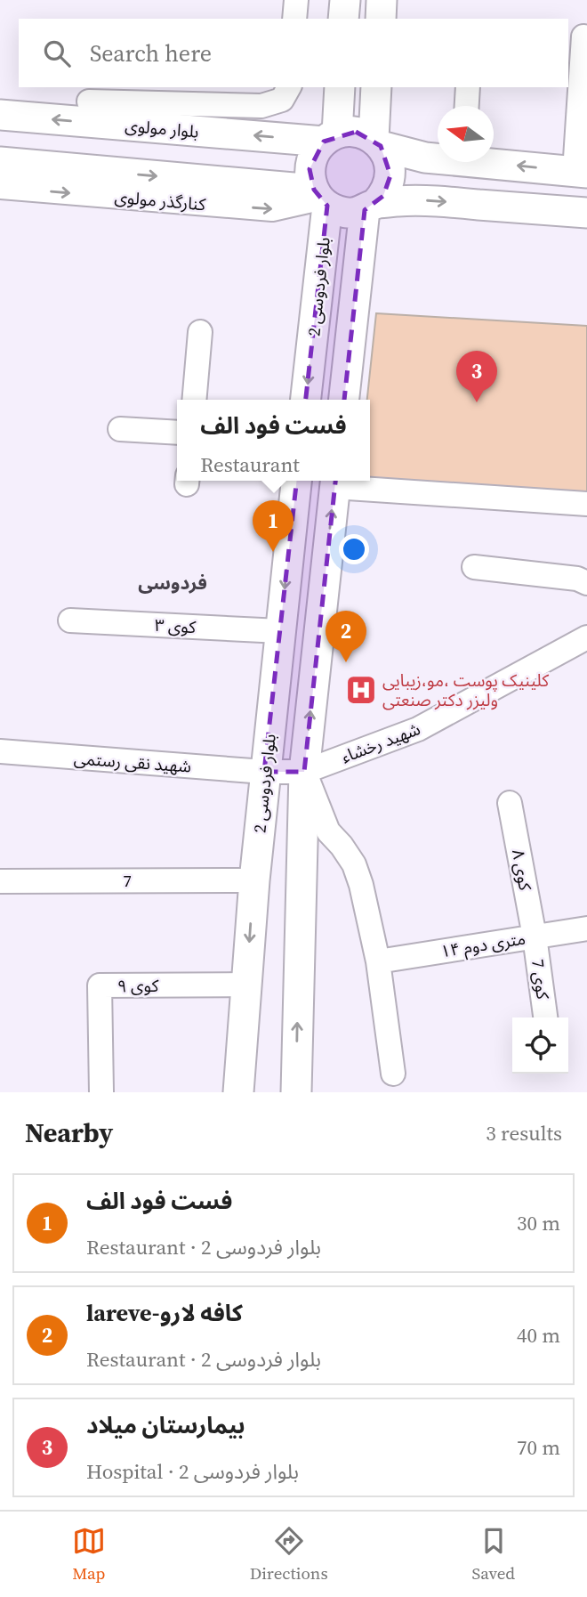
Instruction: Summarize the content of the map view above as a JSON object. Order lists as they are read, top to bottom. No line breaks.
{"streets":{"main road":["بلوار مولوی","بلوار فردوسی 2"],"street":["کنارگذر مولوی","کوی ۳","شهید رخشاء","شهید نقی رستمی","کوی ۸","7","۱۴ متری دوم","کوی 7","کوی ۹"]},"crossings":[["بلوار مولوی","کنارگذر مولوی"],["بلوار مولوی","بلوار فردوسی 2"],["کنارگذر مولوی","بلوار فردوسی 2"],["بلوار فردوسی 2","کوی ۳"],["بلوار فردوسی 2","شهید نقی رستمی"],["بلوار فردوسی 2","7"],["بلوار فردوسی 2","کوی ۹"],["شهید رخشاء","شهید نقی رستمی"],["کوی ۸","۱۴ متری دوم"],["کوی ۸","کوی 7"],["۱۴ متری دوم","کوی 7"]],"districts":["فردوسی"],"places":{"hospital":["کلینیک پوست ،مو،زیبایی ولیزر دکتر صنعتی"]},"north":"left","page":{"search":"Search here","pins":["3","1","2"],"popup":["فست فود الف","Restaurant"],"heading":["Nearby","3 results"],"list":[{"mark":"1","name":"فست فود الف","note":"Restaurant · بلوار فردوسی 2","value":"30 m"},{"mark":"2","name":"lareve-کافه لارو","note":"Restaurant · بلوار فردوسی 2","value":"40 m"},{"mark":"3","name":"بیمارستان میلاد","note":"Hospital · بلوار فردوسی 2","value":"70 m"}],"nav":["Map","Directions","Saved"]}}
